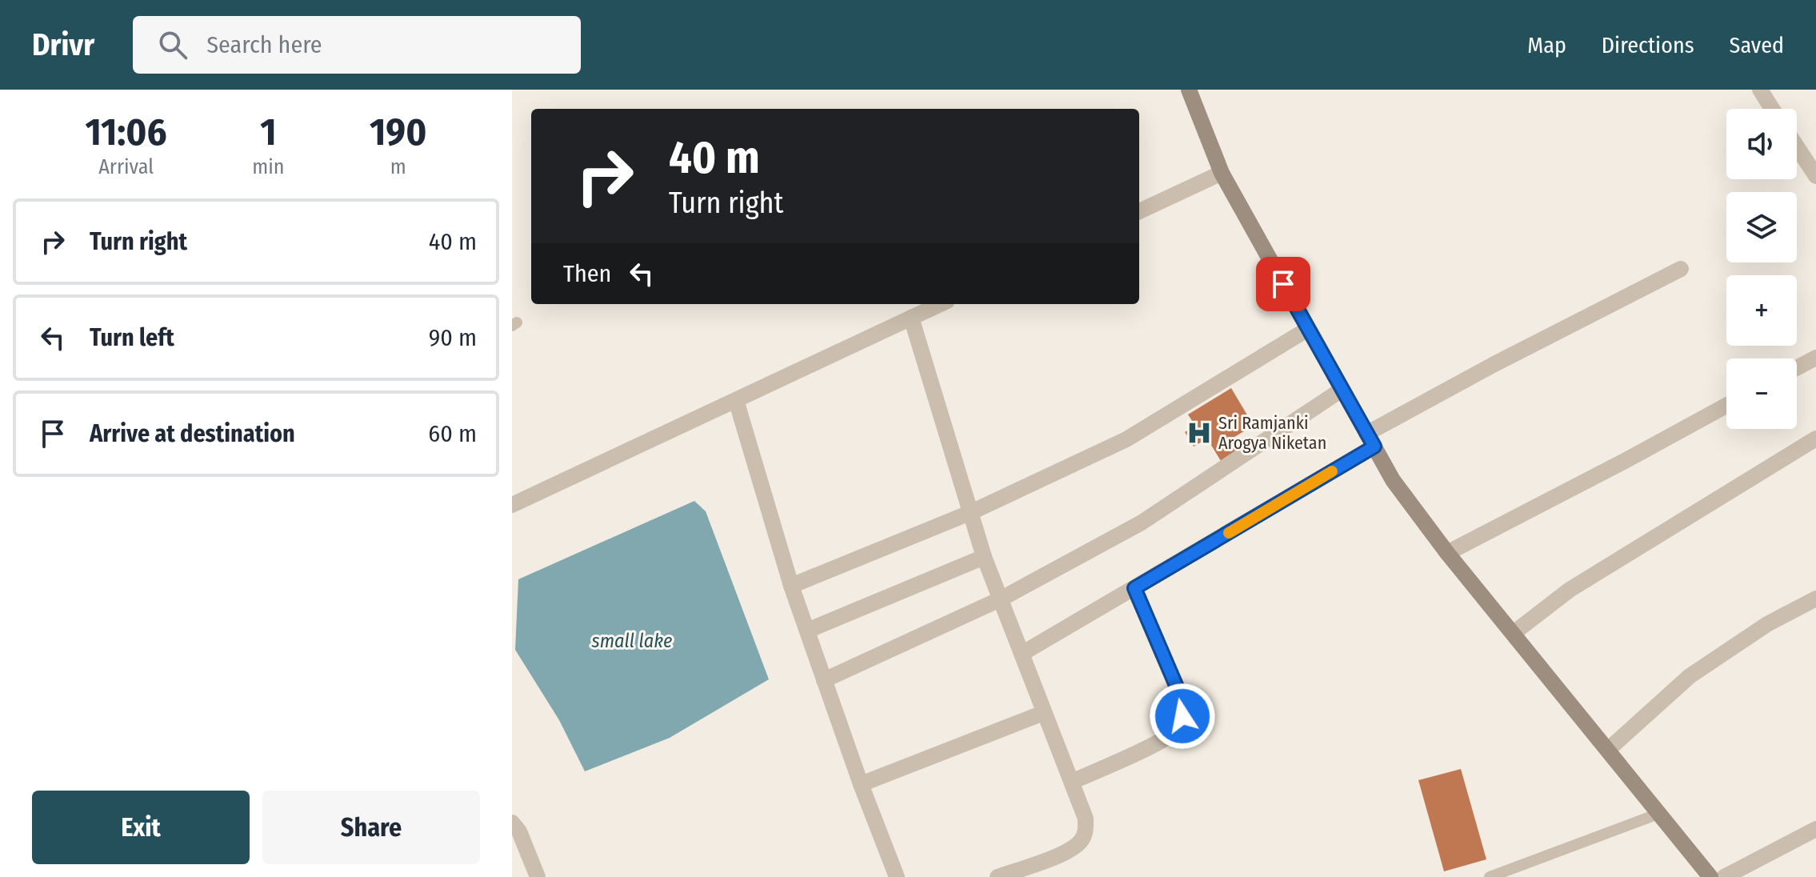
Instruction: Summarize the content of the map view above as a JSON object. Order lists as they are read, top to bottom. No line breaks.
{"water":["small lake"],"places":{"hospital":["Sri Ramjanki Arogya Niketan"]},"page":{"header":"Drivr","search":"Search here","nav":["Map","Directions","Saved"],"eta":["11:06","Arrival","1","min","190","m"],"map_buttons":["+","−"],"turn":["40 m","Turn right"],"list":[{"name":"Turn right","value":"40 m"},{"name":"Turn left","value":"90 m"},{"name":"Arrive at destination","value":"60 m"}],"then":"Then","buttons":["Exit","Share"]}}
